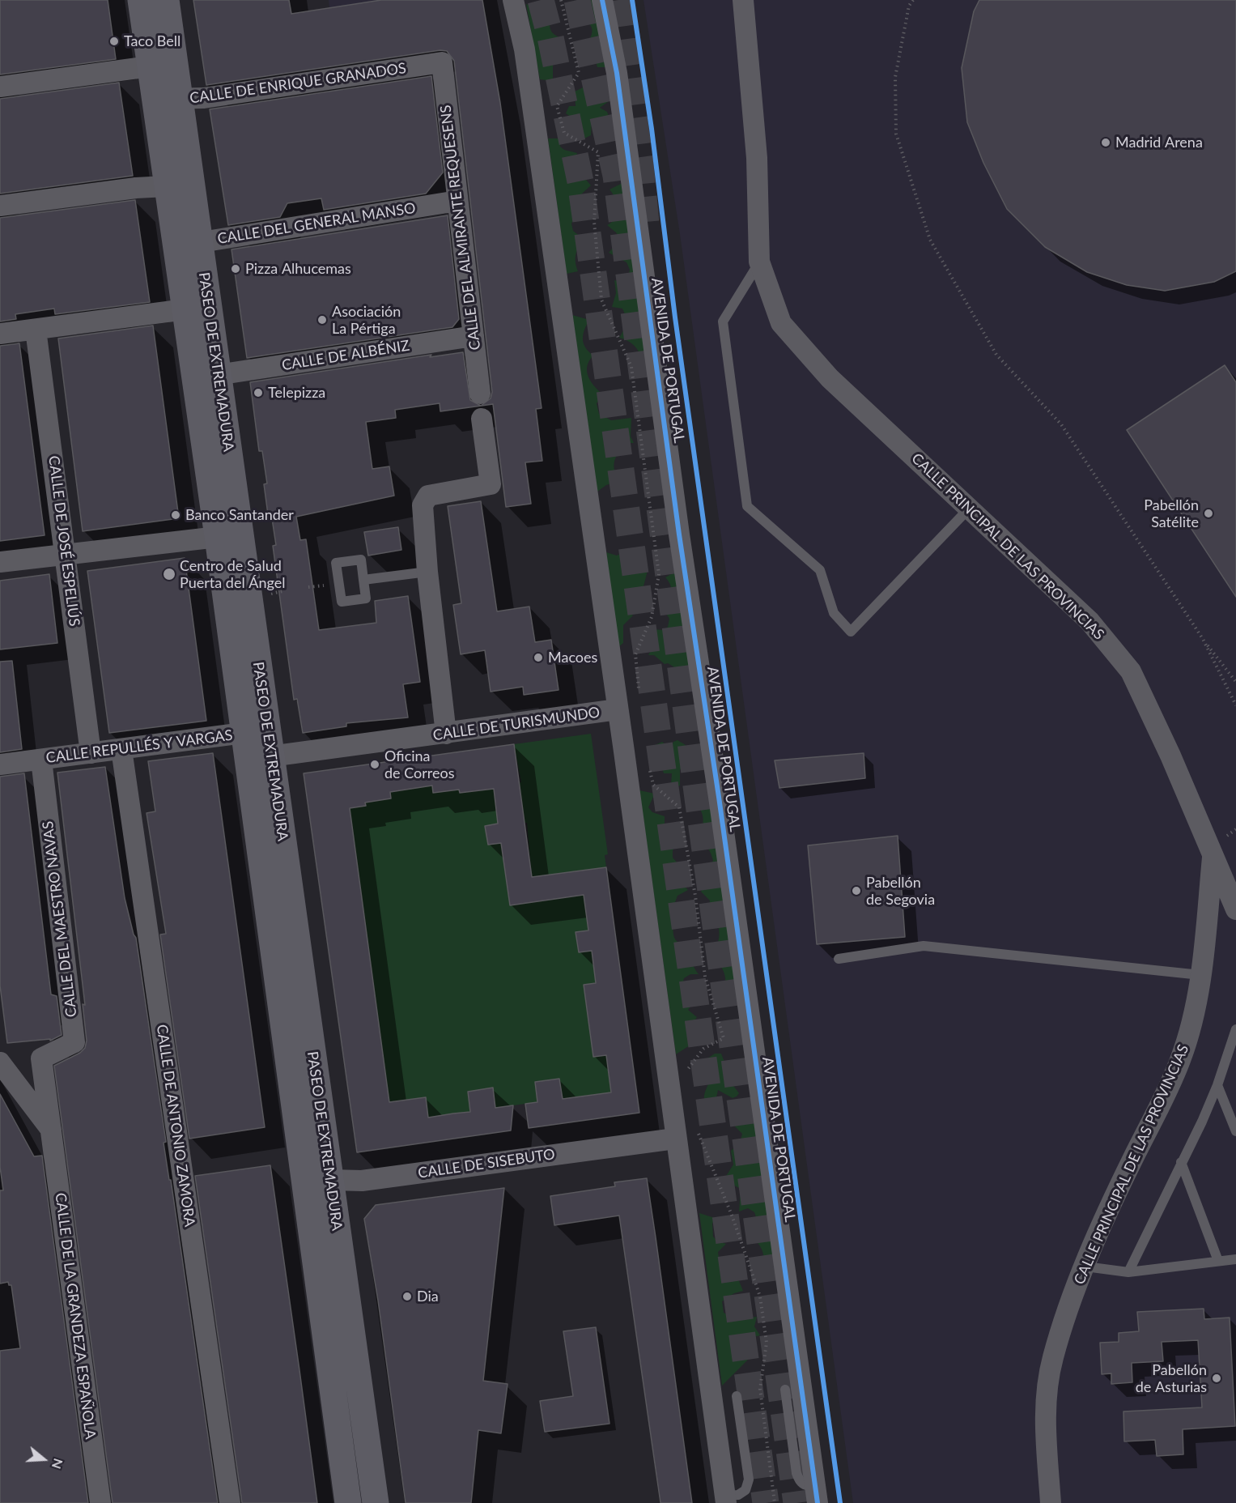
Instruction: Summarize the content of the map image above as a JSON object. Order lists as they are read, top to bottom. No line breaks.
{"streets":{"main road":["PASEO DE EXTREMADURA"],"street":["CALLE DE ENRIQUE GRANADOS","CALLE DEL GENERAL MANSO","CALLE DEL ALMIRANTE REQUESENS","CALLE DE ALBÉNIZ","AVENIDA DE PORTUGAL","CALLE DE JOSÉ ESPELIÚS","CALLE PRINCIPAL DE LAS PROVINCIAS","CALLE DE TURISMUNDO","CALLE REPULLÉS Y VARGAS","CALLE DEL MAESTRO NAVAS","CALLE DE ANTONIO ZAMORA","CALLE DE SISEBUTO","CALLE DE LA GRANDEZA ESPAÑOLA"]},"crossings":[["CALLE DE ENRIQUE GRANADOS","CALLE DEL ALMIRANTE REQUESENS"],["CALLE DE ENRIQUE GRANADOS","PASEO DE EXTREMADURA"],["CALLE DEL GENERAL MANSO","CALLE DEL ALMIRANTE REQUESENS"],["CALLE DEL GENERAL MANSO","PASEO DE EXTREMADURA"],["CALLE DEL ALMIRANTE REQUESENS","CALLE DE ALBÉNIZ"],["CALLE DE ALBÉNIZ","PASEO DE EXTREMADURA"],["PASEO DE EXTREMADURA","CALLE DE TURISMUNDO"],["PASEO DE EXTREMADURA","CALLE REPULLÉS Y VARGAS"],["PASEO DE EXTREMADURA","CALLE DE SISEBUTO"],["CALLE DE JOSÉ ESPELIÚS","CALLE REPULLÉS Y VARGAS"],["CALLE DE TURISMUNDO","CALLE REPULLÉS Y VARGAS"],["CALLE REPULLÉS Y VARGAS","CALLE DEL MAESTRO NAVAS"],["CALLE REPULLÉS Y VARGAS","CALLE DE ANTONIO ZAMORA"],["CALLE DEL MAESTRO NAVAS","CALLE DE LA GRANDEZA ESPAÑOLA"]],"places":["Taco Bell","Madrid Arena","Pizza Alhucemas","Asociación La Pértiga","Telepizza","Pabellón Satélite","Banco Santander","Centro de Salud Puerta del Ángel","Macoes","Oficina de Correos","Pabellón de Segovia","Dia","Pabellón de Asturias"],"north":"right"}
